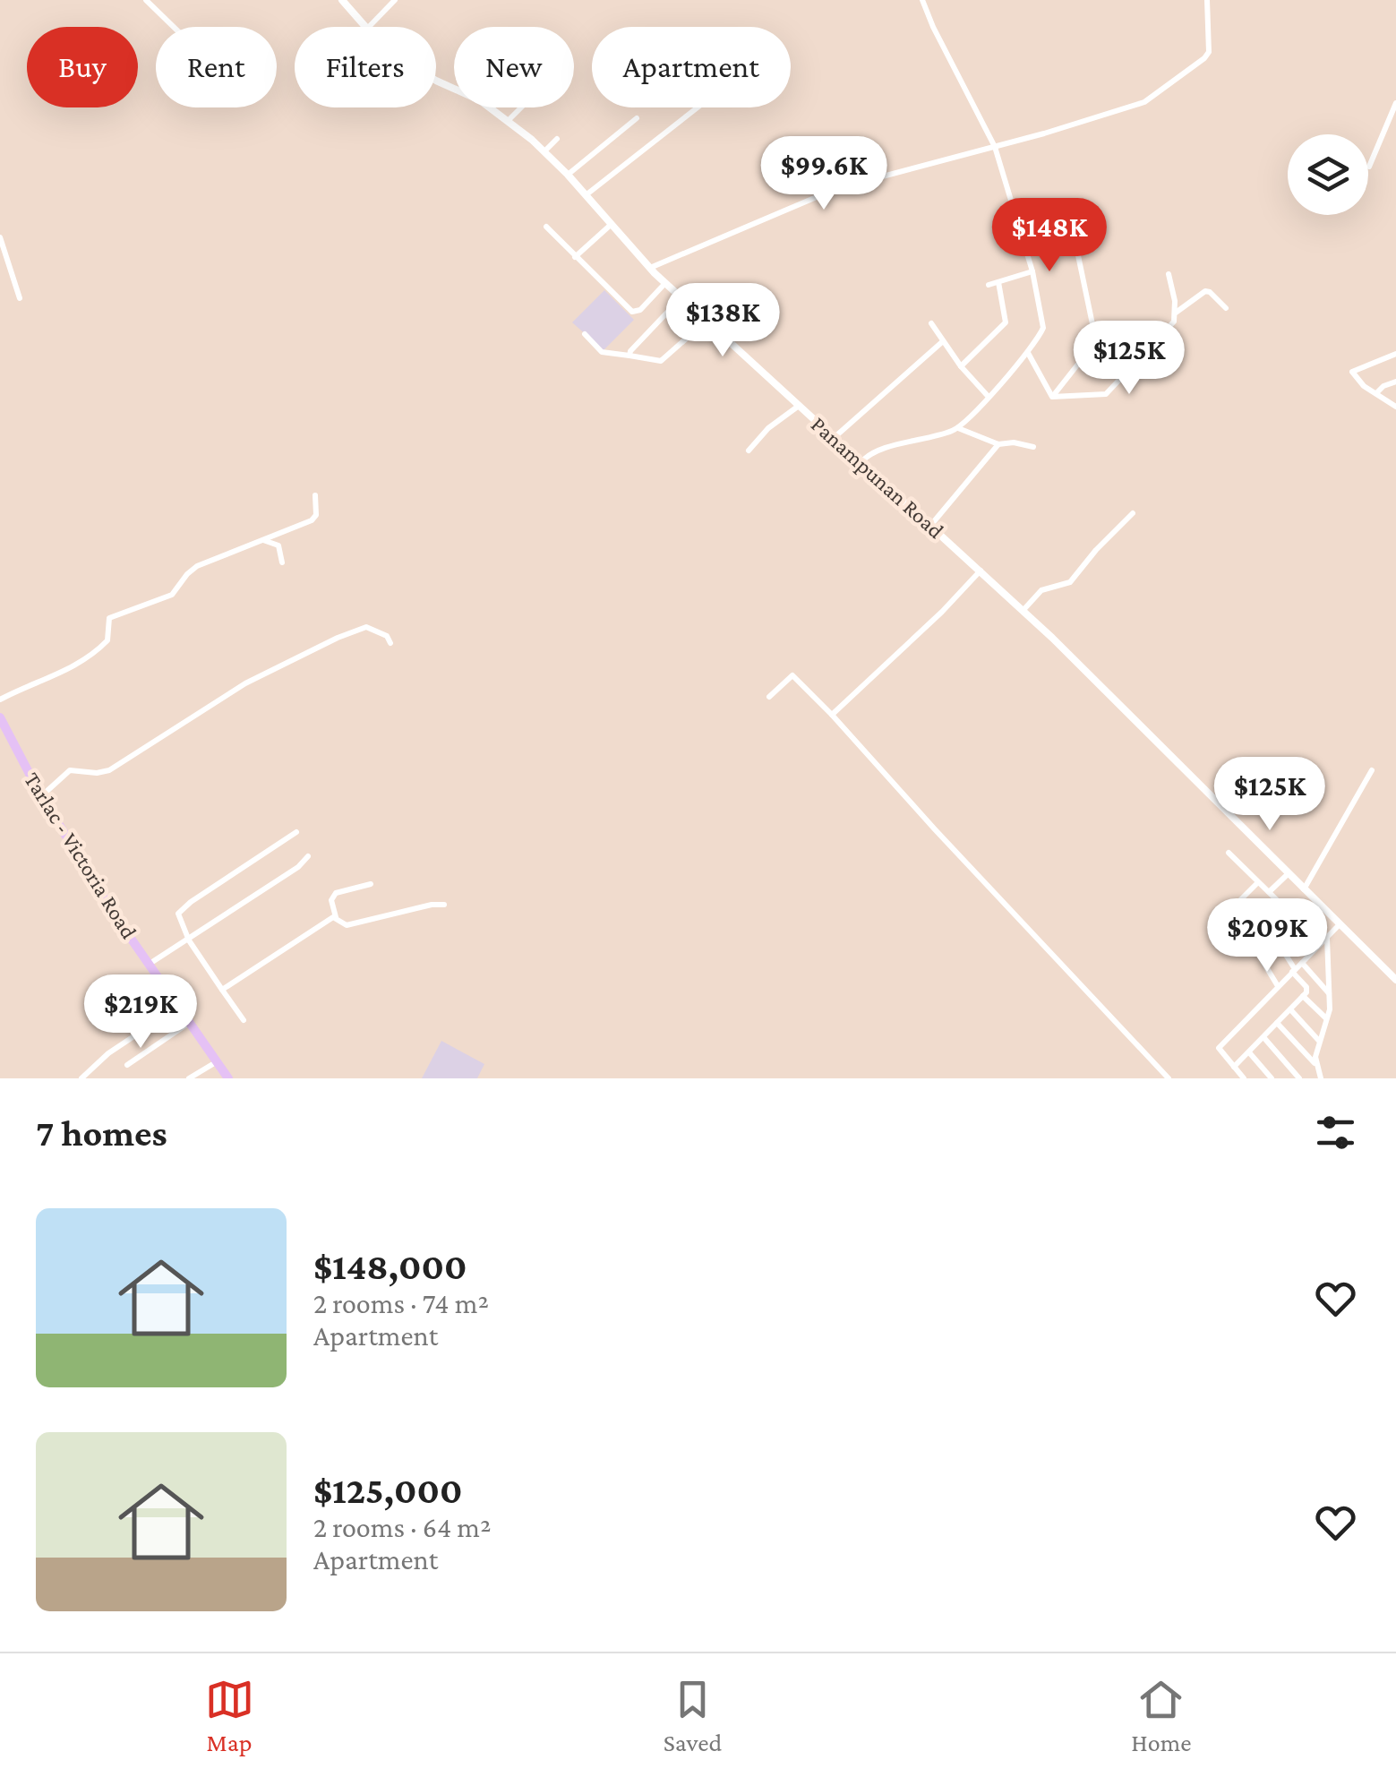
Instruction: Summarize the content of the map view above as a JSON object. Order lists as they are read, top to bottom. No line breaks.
{"streets":{"main road":["Tarlac - Victoria Road"],"street":["Panampunan Road"]},"page":{"chip":["Buy","Rent","Filters","New","Apartment"],"price":["$99.6K","$148K","$138K","$125K","$125K","$209K","$219K"],"heading":"7 homes","list":[{"name":"$148,000","note":"2 rooms · 74 m² · Apartment"},{"name":"$125,000","note":"2 rooms · 64 m² · Apartment"}],"tabs":["Map","Saved","Home"]}}
